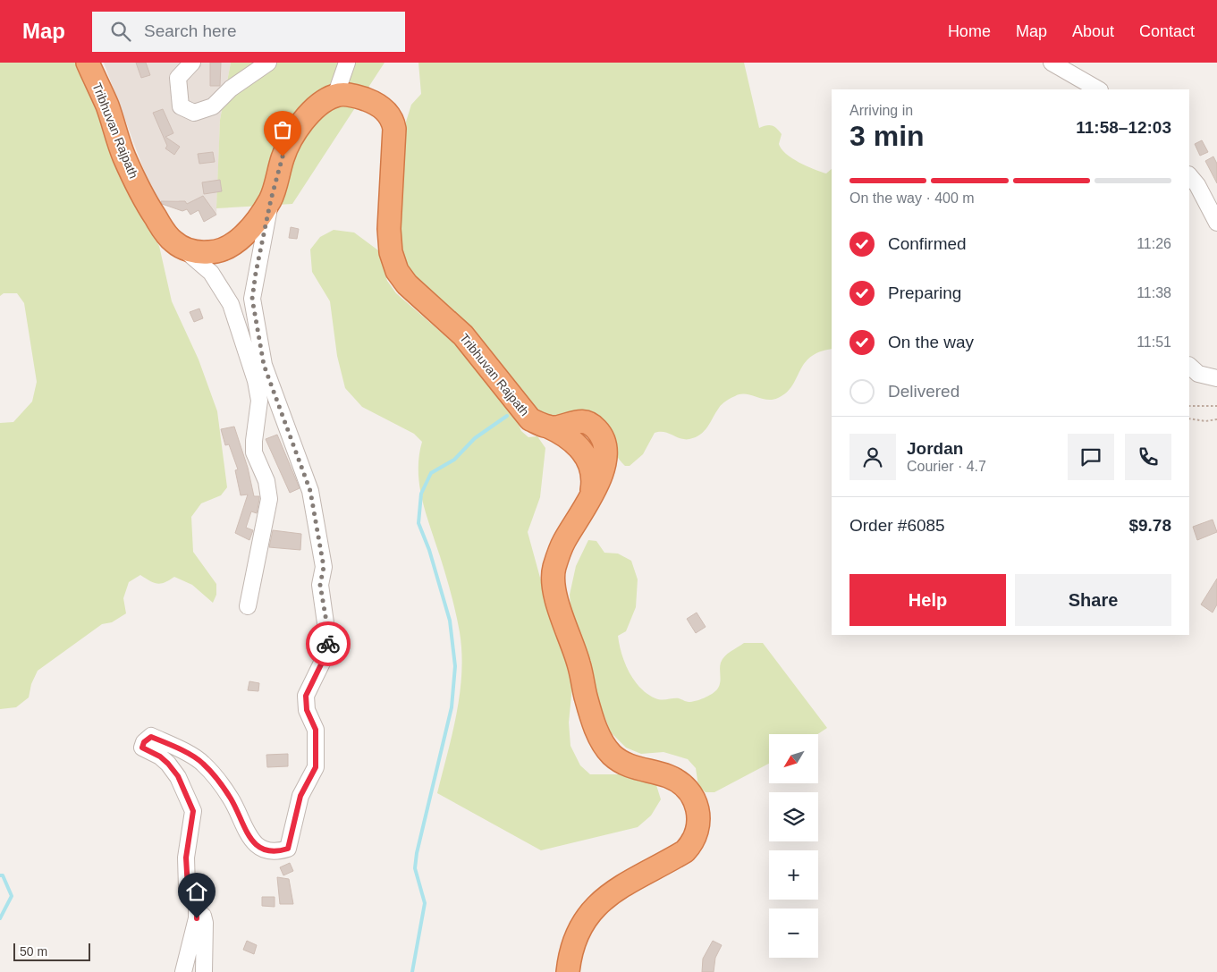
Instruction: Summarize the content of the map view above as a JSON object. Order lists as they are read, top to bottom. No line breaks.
{"streets":{"highway":["Tribhuvan Rajpath"]},"scale_bar":"50 m","north":"bottom left","page":{"header":"Map","search":"Search here","nav":["Home","Map","About","Contact"],"heading":["3 min","Arriving in","11:58–12:03"],"panel":["Jordan","Courier · 4.7","Order #6085","$9.78"],"bar":"On the way · 400 m","list":[["Confirmed","11:26"],["Preparing","11:38"],["On the way","11:51"],"Delivered"],"buttons":["Help","Share"],"map_buttons":["+","−"],"scale":"50 m"}}
